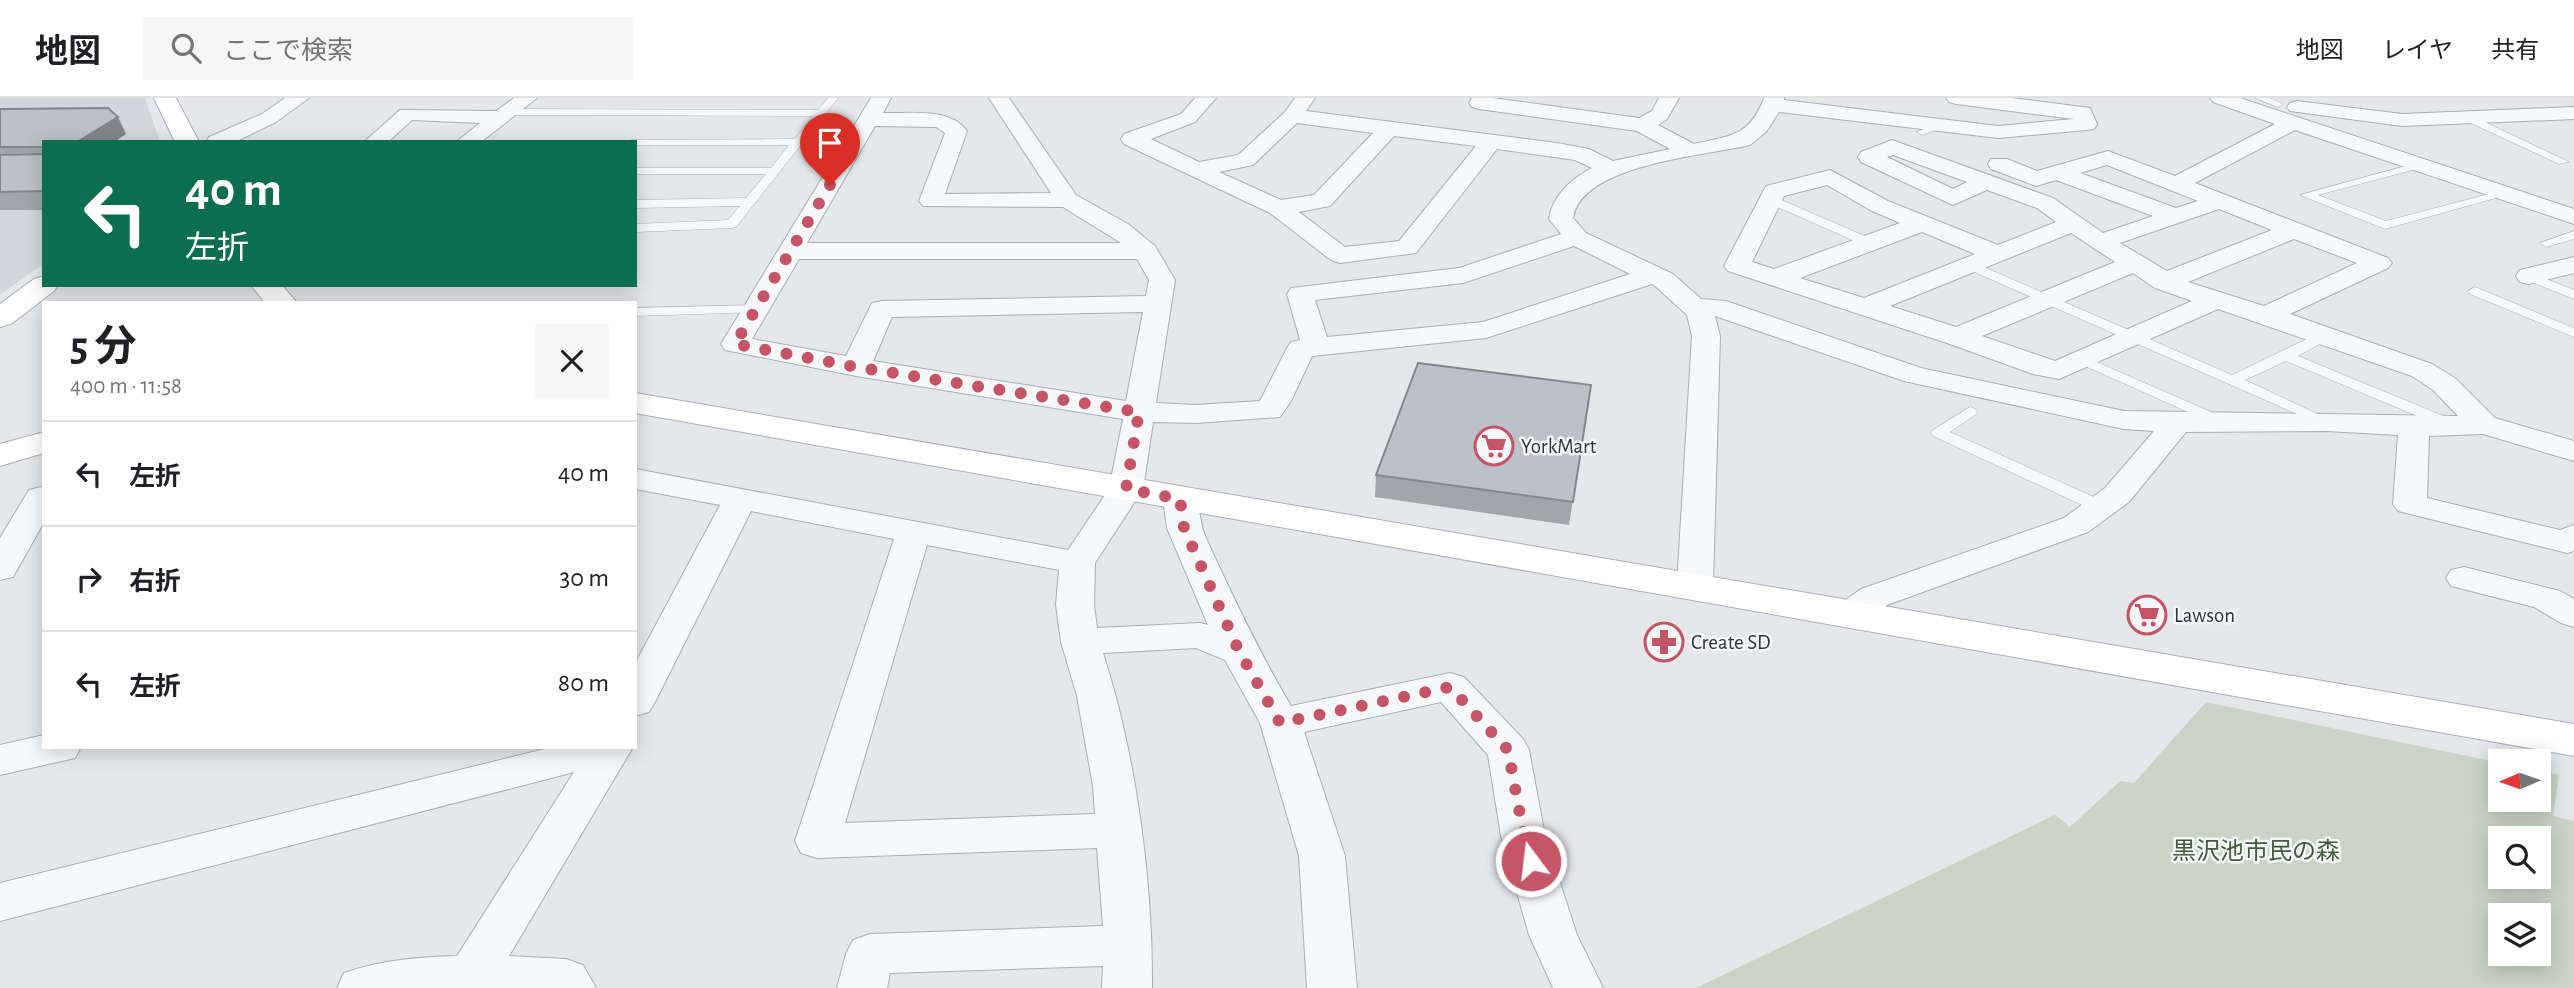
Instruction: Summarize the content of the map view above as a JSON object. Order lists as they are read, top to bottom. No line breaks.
{"parks":["黒沢池市民の森"],"places":{"supermarket":["YorkMart","Lawson"],"pharmacy":["Create SD"]},"north":"left","page":{"header":"地図","search":"ここで検索","nav":["地図","レイヤ","共有"],"turn":["40 m","左折"],"heading":["5 分","400 m · 11:58"],"list":[{"name":"左折","value":"40 m"},{"name":"右折","value":"30 m"},{"name":"左折","value":"80 m"}]}}
